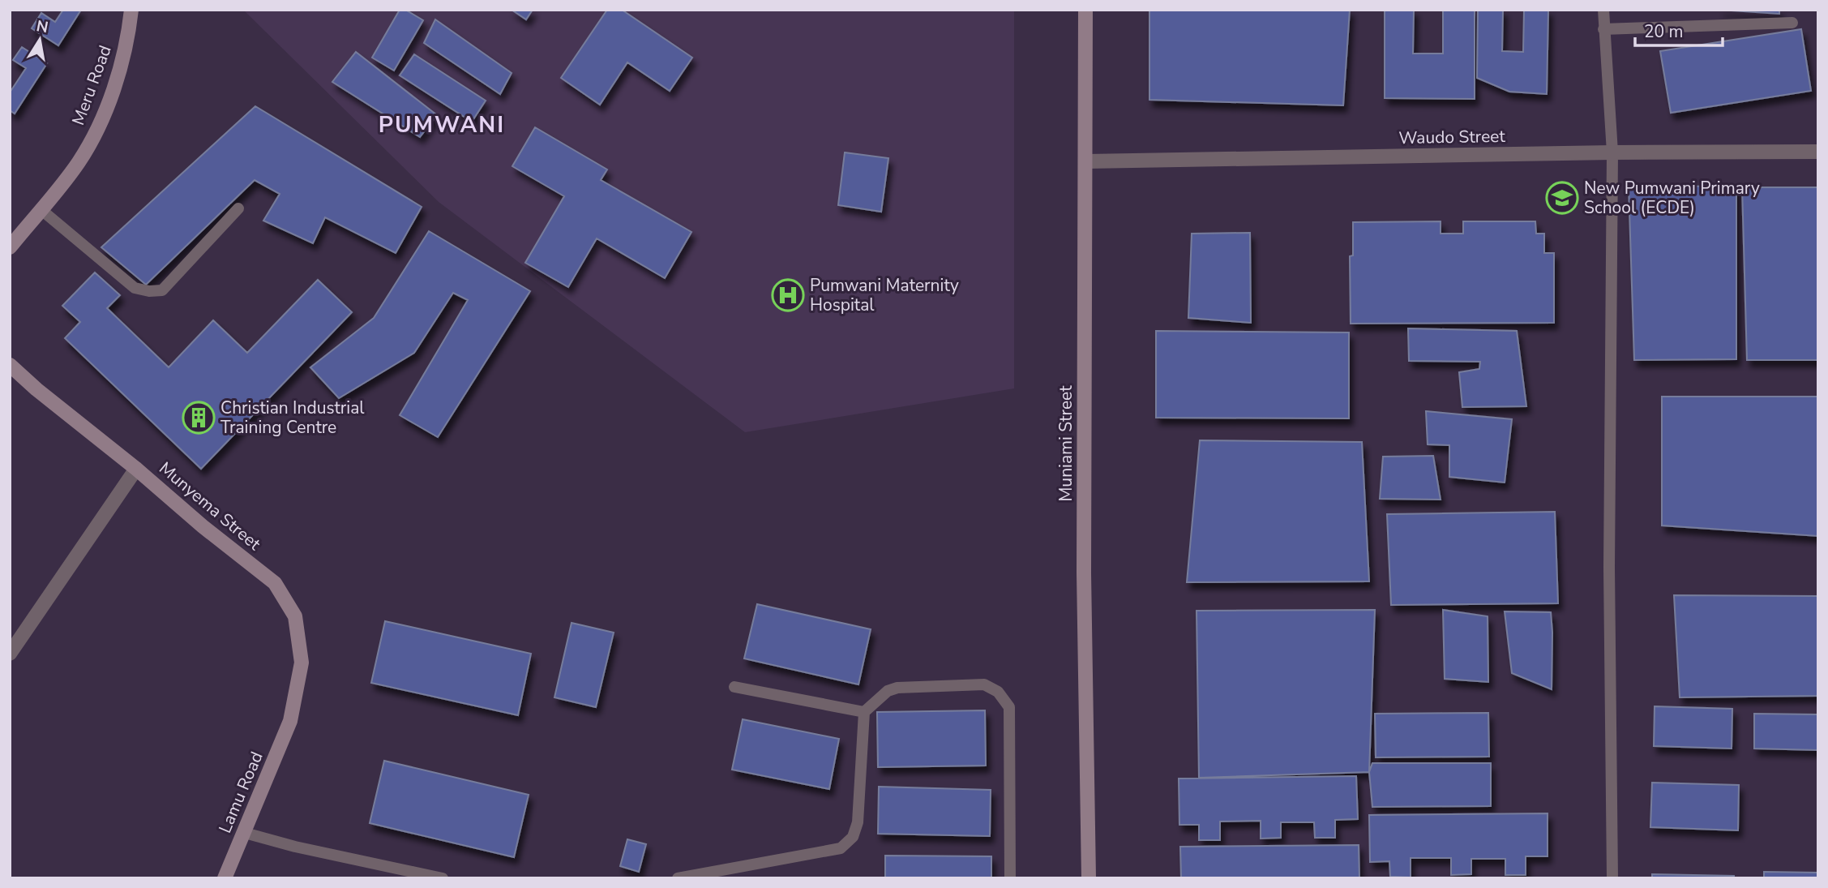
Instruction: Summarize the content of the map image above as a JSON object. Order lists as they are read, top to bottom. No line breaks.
{"streets":{"street":["Meru Road","Waudo Street","Muniami Street","Munyema Street","Lamu Road"]},"crossings":[["Waudo Street","Muniami Street"],["Munyema Street","Lamu Road"]],"districts":["PUMWANI"],"places":{"school or university":["New Pumwani Primary School (ECDE)"],"hospital":["Pumwani Maternity Hospital"],"building":["Christian Industrial Training Centre"]},"scale_bar":"20 m","north":"top"}
